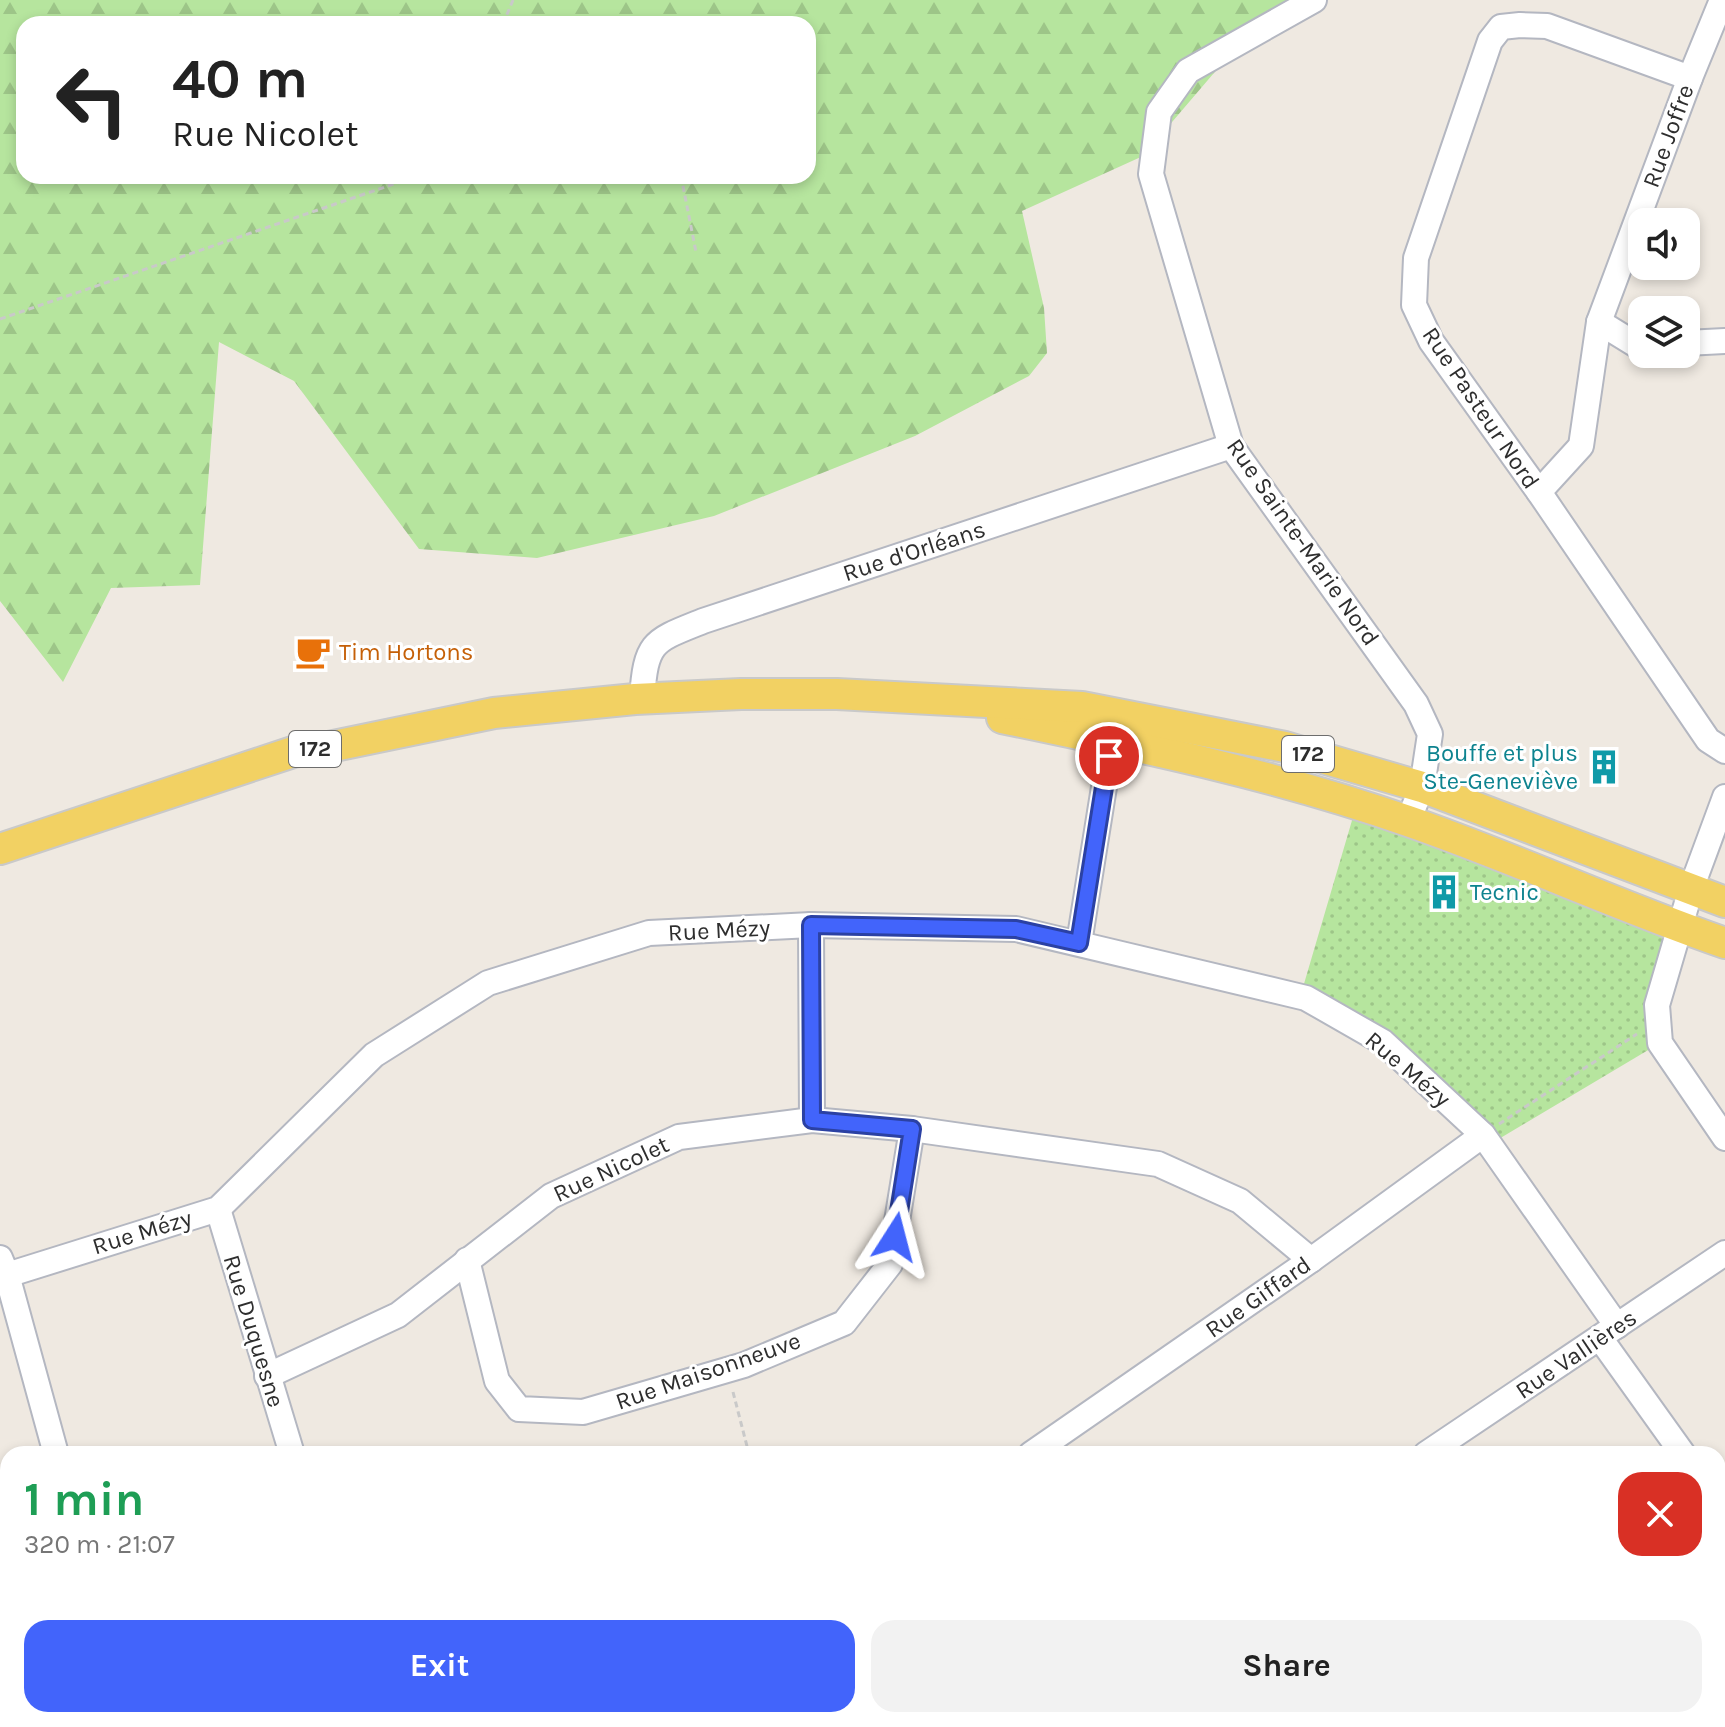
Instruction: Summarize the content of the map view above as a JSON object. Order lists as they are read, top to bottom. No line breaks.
{"streets":{"main road":["172"],"street":["Rue Joffre","Rue Pasteur Nord","Rue Sainte-Marie Nord","Rue d'Orléans","Rue Mézy","Rue Nicolet","Rue Giffard","Rue Duquesne","Rue Vallières","Rue Maisonneuve"]},"crossings":[["Rue Joffre","Rue Pasteur Nord"],["Rue Sainte-Marie Nord","Rue d'Orléans"],["Rue Sainte-Marie Nord","172"],["Rue d'Orléans","172"],["Rue Mézy","Rue Giffard"],["Rue Mézy","Rue Duquesne"],["Rue Mézy","Rue Vallières"],["Rue Nicolet","Rue Giffard"],["Rue Nicolet","Rue Duquesne"],["Rue Nicolet","Rue Maisonneuve"]],"places":{"cafe":["Tim Hortons"],"building":["Bouffe et plus Ste-Geneviève","Tecnic"]},"page":{"turn":["40 m","Rue Nicolet"],"heading":["1 min","320 m · 21:07"],"buttons":["Exit","Share"]}}
